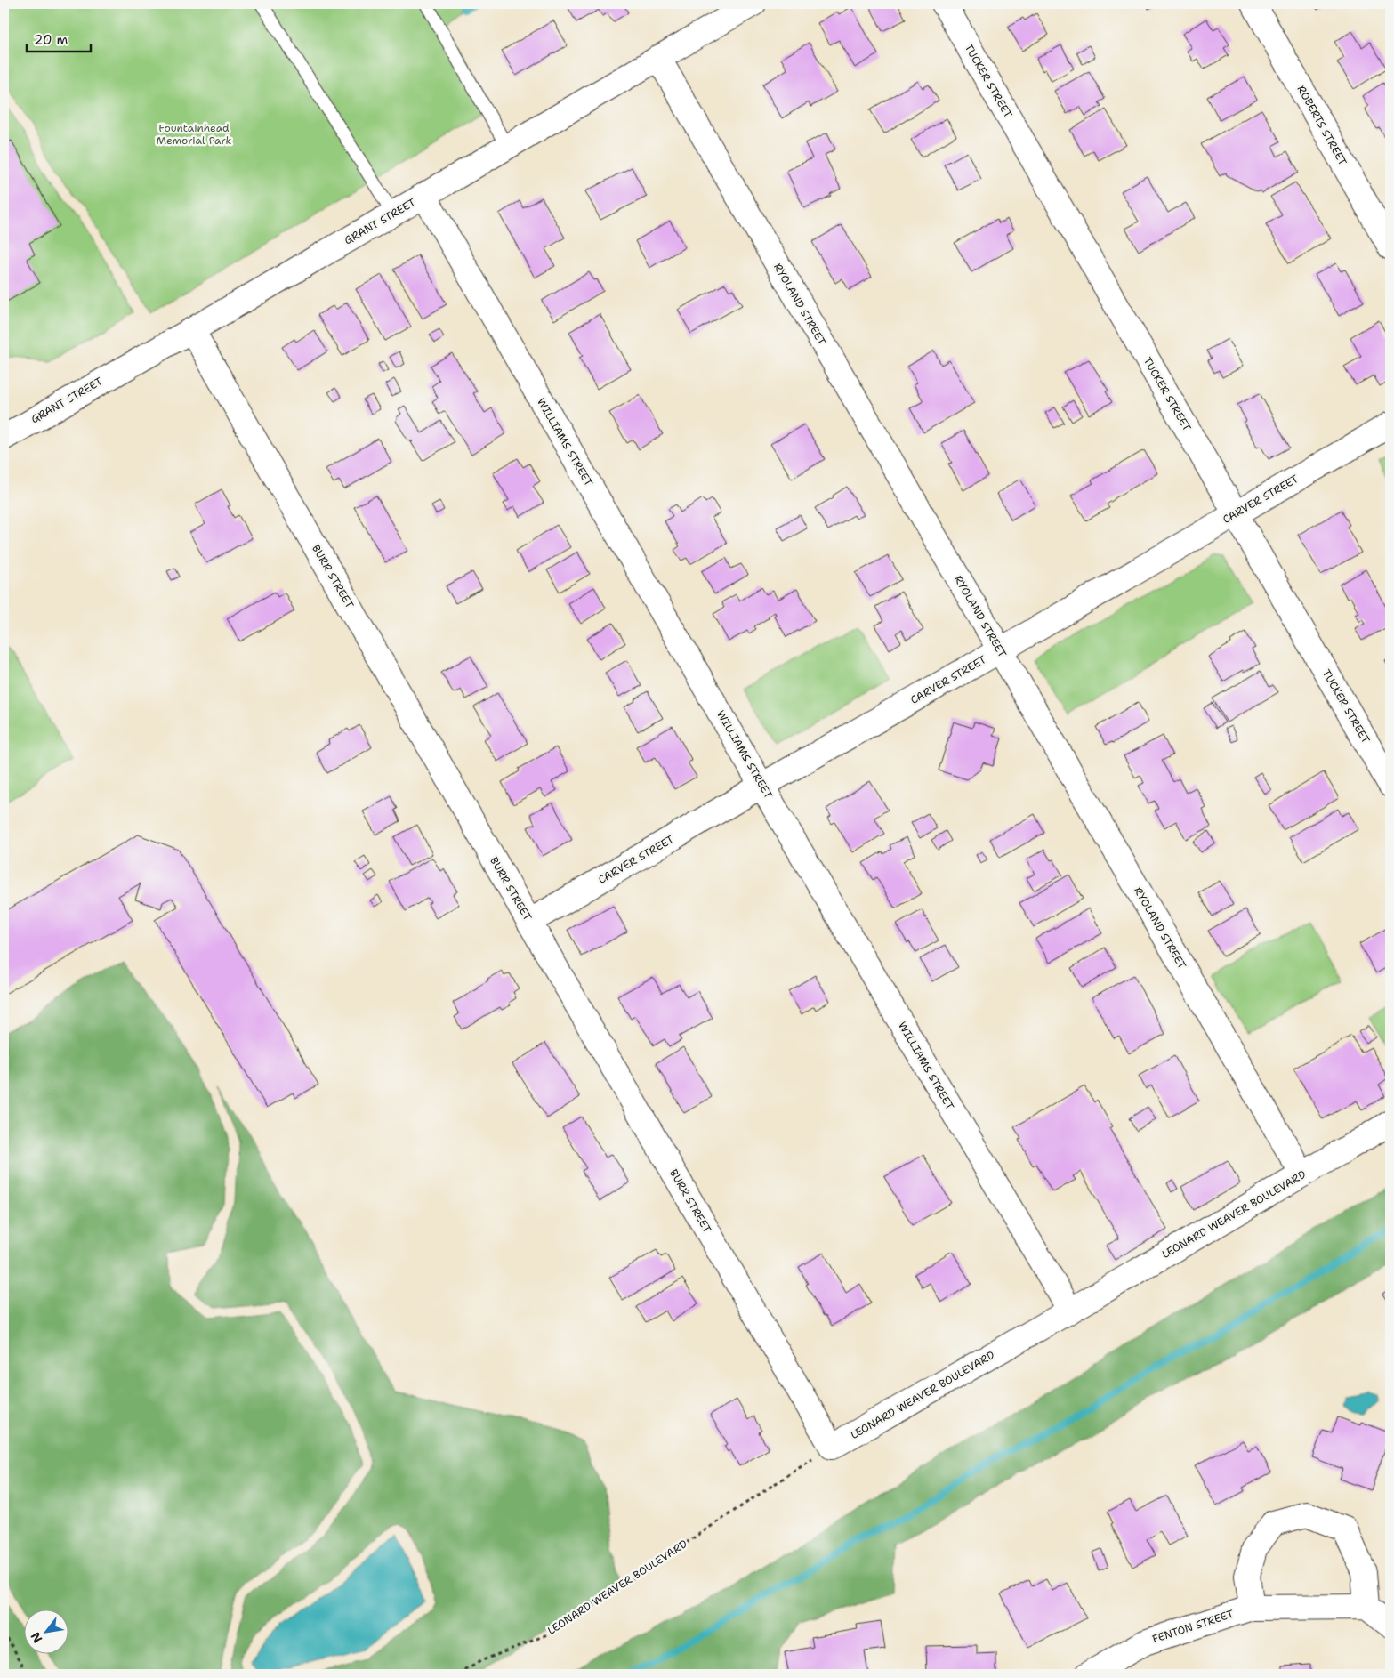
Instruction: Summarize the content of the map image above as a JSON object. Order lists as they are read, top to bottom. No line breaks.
{"streets":{"street":["TUCKER STREET","ROBERTS STREET","GRANT STREET","RYOLAND STREET","WILLIAMS STREET","CARVER STREET","BURR STREET","LEONARD WEAVER BOULEVARD","FENTON STREET"]},"crossings":[["TUCKER STREET","CARVER STREET"],["GRANT STREET","RYOLAND STREET"],["GRANT STREET","WILLIAMS STREET"],["GRANT STREET","BURR STREET"],["RYOLAND STREET","CARVER STREET"],["RYOLAND STREET","LEONARD WEAVER BOULEVARD"],["WILLIAMS STREET","CARVER STREET"],["WILLIAMS STREET","LEONARD WEAVER BOULEVARD"],["CARVER STREET","BURR STREET"],["BURR STREET","LEONARD WEAVER BOULEVARD"]],"parks":["Fountainhead Memorial Park"],"scale_bar":"20 m","north":"bottom left"}
